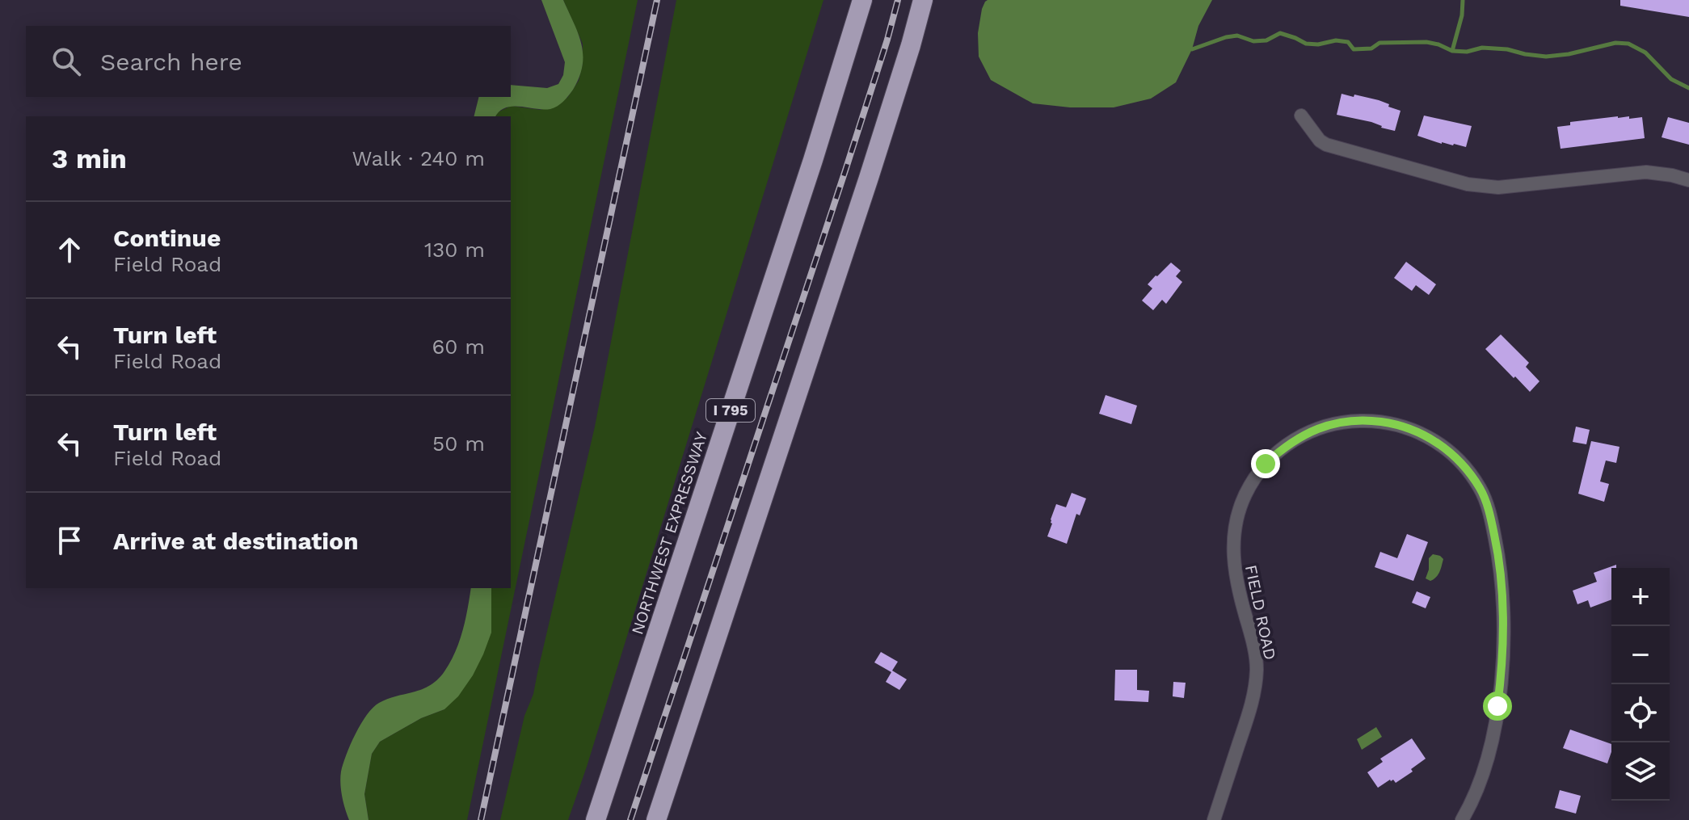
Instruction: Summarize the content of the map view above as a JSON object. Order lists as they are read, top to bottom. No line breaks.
{"streets":{"highway":["I 795","NORTHWEST EXPRESSWAY"],"street":["FIELD ROAD"]},"page":{"search":"Search here","heading":["3 min","Walk · 240 m"],"list":[["Continue","Field Road","130 m"],["Turn left","Field Road","60 m"],["Turn left","Field Road","50 m"],"Arrive at destination"],"map_buttons":["+","−"]}}
